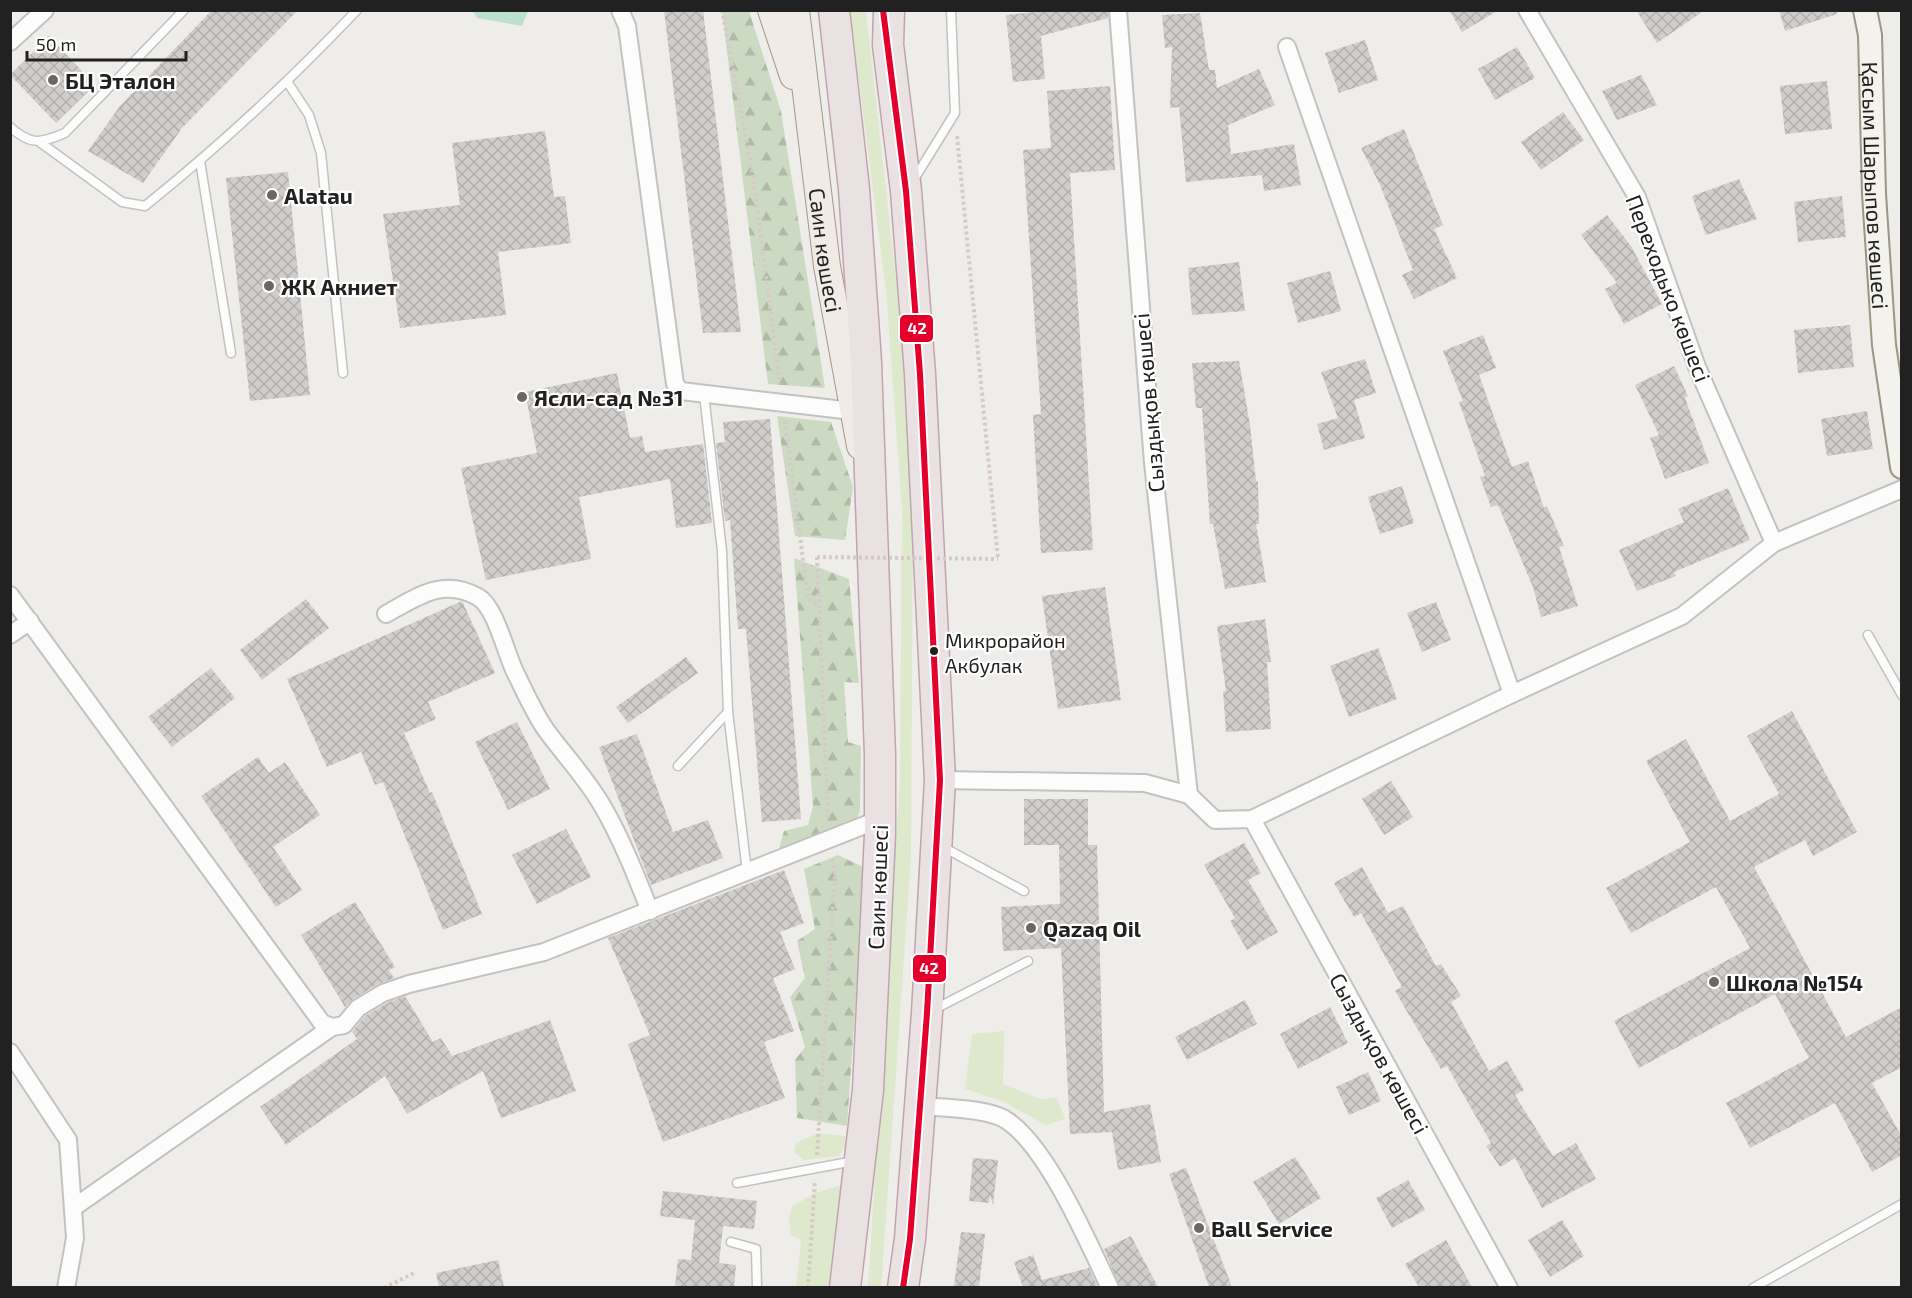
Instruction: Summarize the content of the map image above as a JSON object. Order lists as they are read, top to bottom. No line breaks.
{"streets":{"highway":["Саин көшесі"],"street":["Қасым Шарыпов көшесі","Переходько көшесі","Сыздықов көшесі"]},"places":["БЦ Эталон","Alatau","ЖК Акниет","Ясли-сад №31","Микрорайон Акбулак","Qazaq Oil","Школа №154","Ball Service"],"lines":["transit line 42"],"scale_bar":"50 m"}
